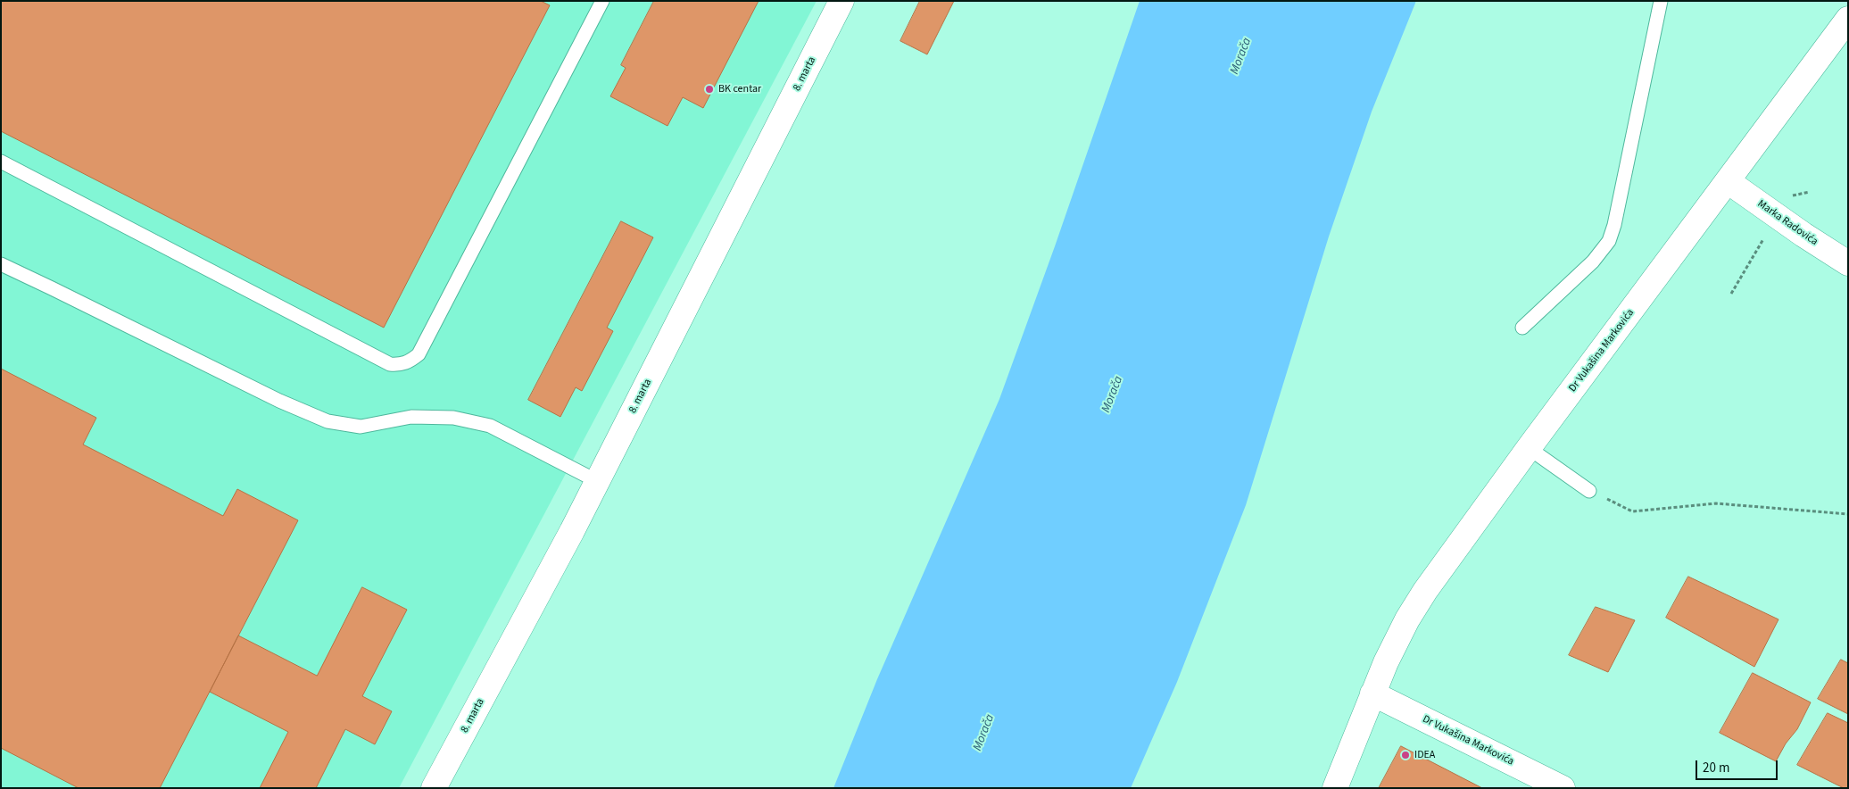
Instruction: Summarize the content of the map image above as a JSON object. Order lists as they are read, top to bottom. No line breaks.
{"streets":{"street":["8. marta","Marka Radovića","Dr Vukašina Markovića"]},"crossings":[["Marka Radovića","Dr Vukašina Markovića"]],"water":["Morača"],"places":["BK centar","IDEA"],"scale_bar":"20 m"}
